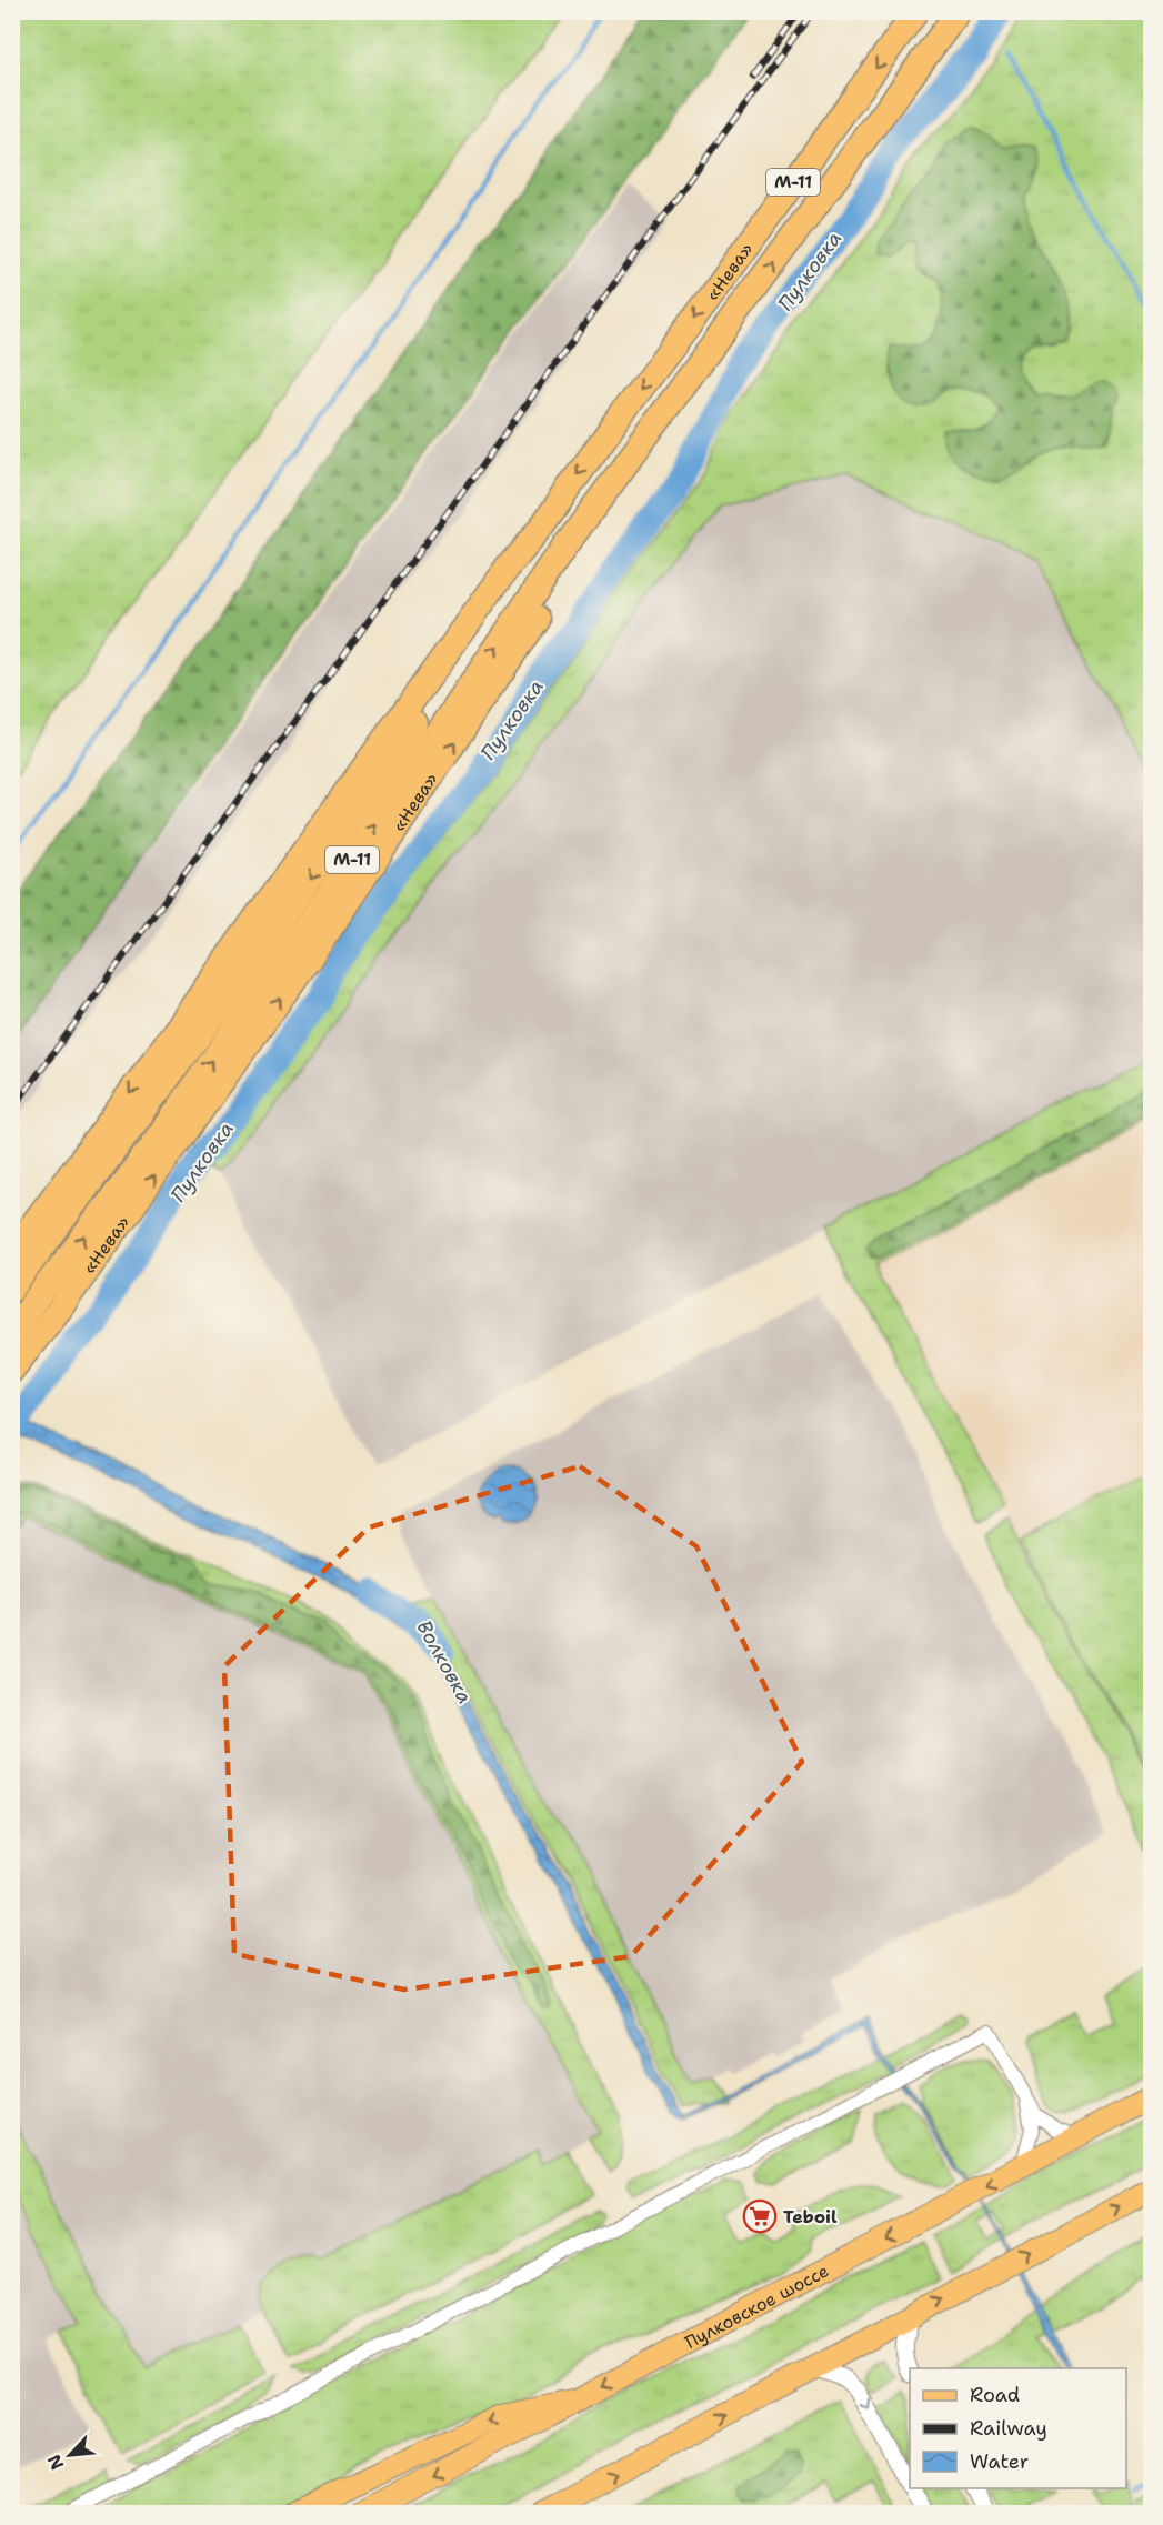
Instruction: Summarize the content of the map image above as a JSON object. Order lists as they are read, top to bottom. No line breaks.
{"streets":{"highway":["М-11","«Нева»"],"main road":["Пулковское шоссе"]},"water":["Пулковка","Волковка"],"places":{"supermarket":["Teboil"]},"legend":["Road","Railway","Water"],"north":"bottom left"}
